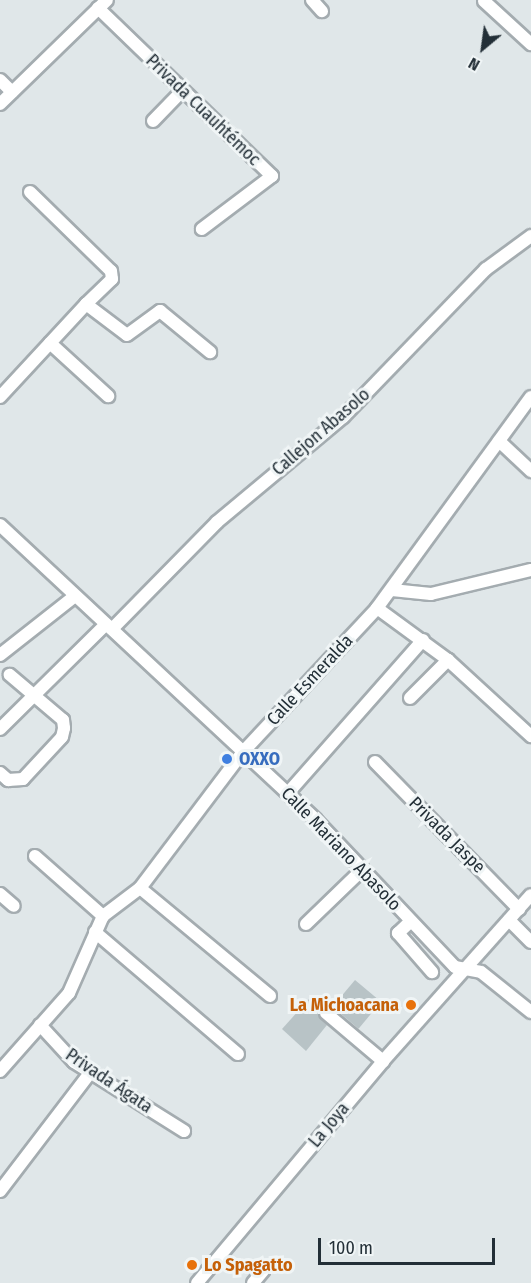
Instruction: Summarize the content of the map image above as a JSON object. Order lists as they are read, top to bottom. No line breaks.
{"streets":{"street":["Privada Cuauhtémoc","Callejon Abasolo","Calle Esmeralda","Privada Jaspe","Calle Mariano Abasolo","Privada Ágata","La Joya"]},"crossings":[["Callejon Abasolo","Calle Mariano Abasolo"],["Calle Esmeralda","Calle Mariano Abasolo"],["Calle Esmeralda","Privada Ágata"],["Privada Jaspe","La Joya"],["Calle Mariano Abasolo","La Joya"]],"places":["OXXO","La Michoacana","Lo Spagatto"],"scale_bar":"100 m","north":"bottom left"}
